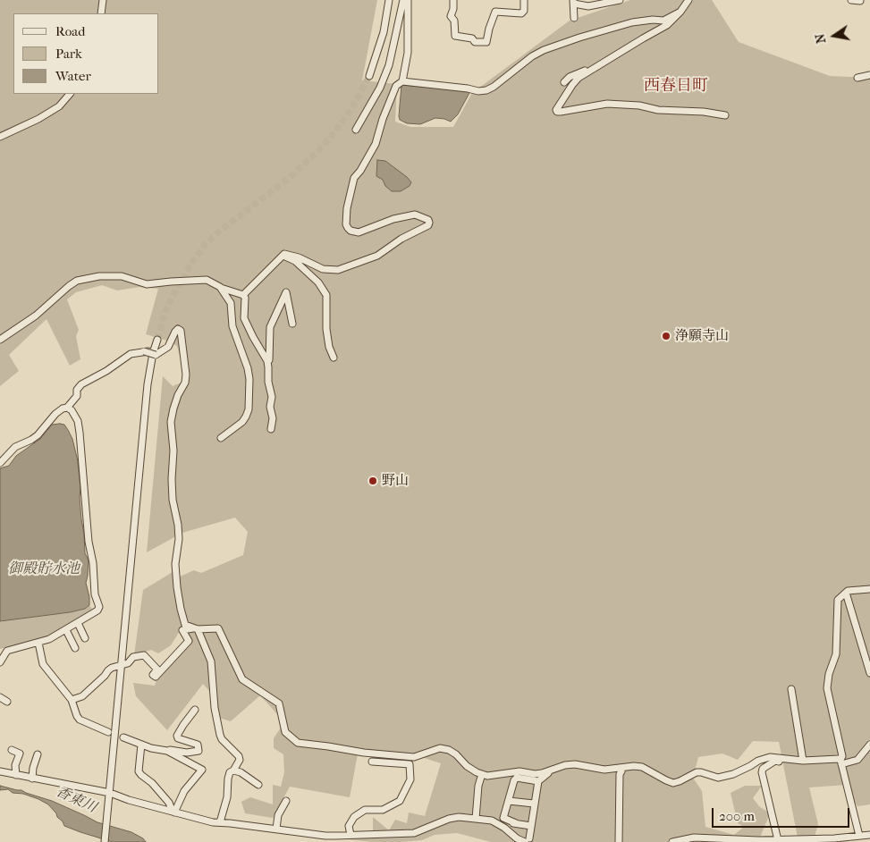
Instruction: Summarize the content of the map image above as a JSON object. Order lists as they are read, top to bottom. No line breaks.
{"districts":["西春日町"],"water":["御殿貯水池","香東川"],"places":["浄願寺山","野山"],"legend":["Road","Park","Water"],"scale_bar":"200 m","north":"left"}
